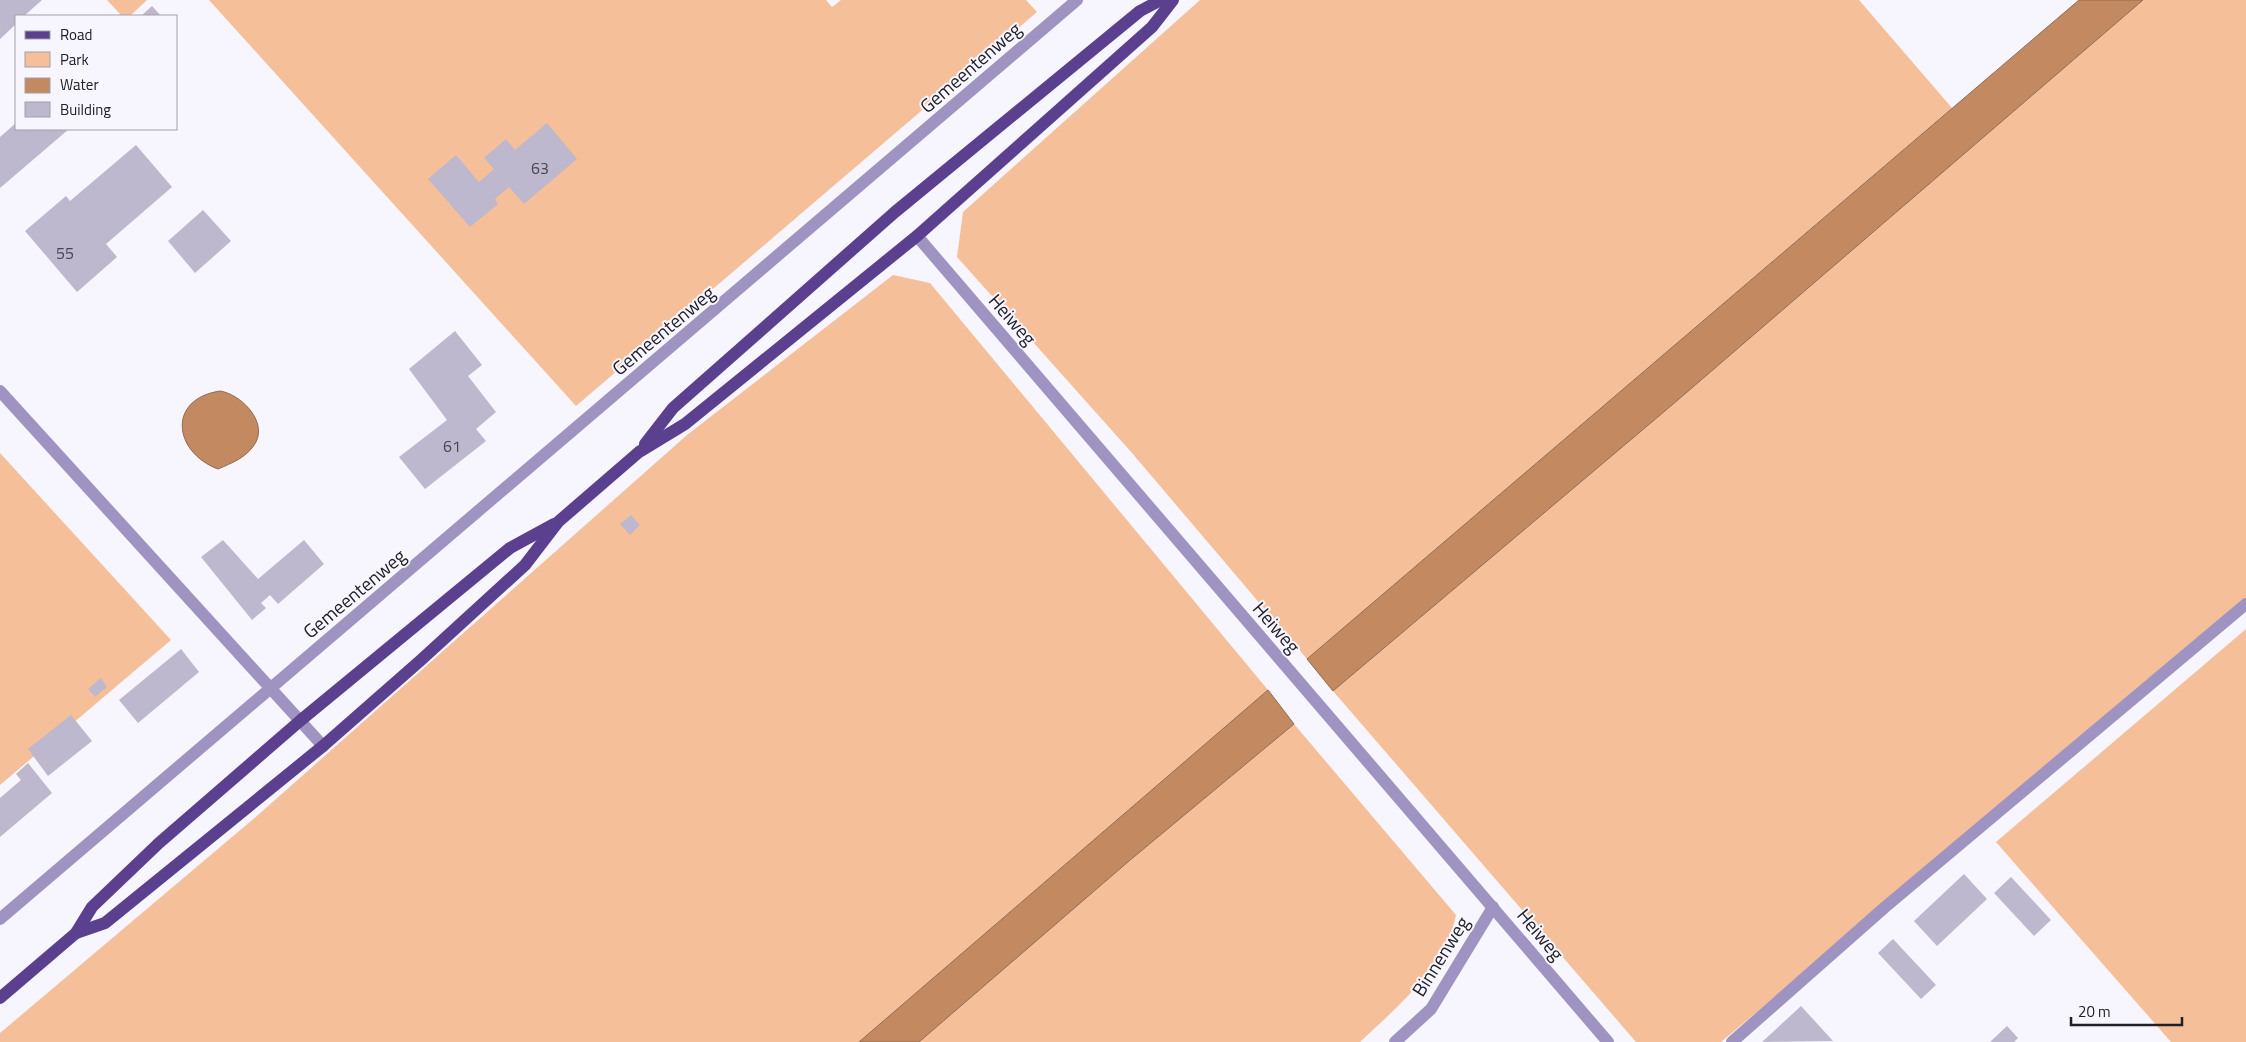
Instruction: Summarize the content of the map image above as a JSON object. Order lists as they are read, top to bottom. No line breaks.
{"streets":{"street":["Gemeentenweg","Heiweg","Binnenweg"]},"crossings":[["Heiweg","Binnenweg"]],"house_numbers":["63","55","61"],"legend":["Road","Park","Water","Building"],"scale_bar":"20 m"}
